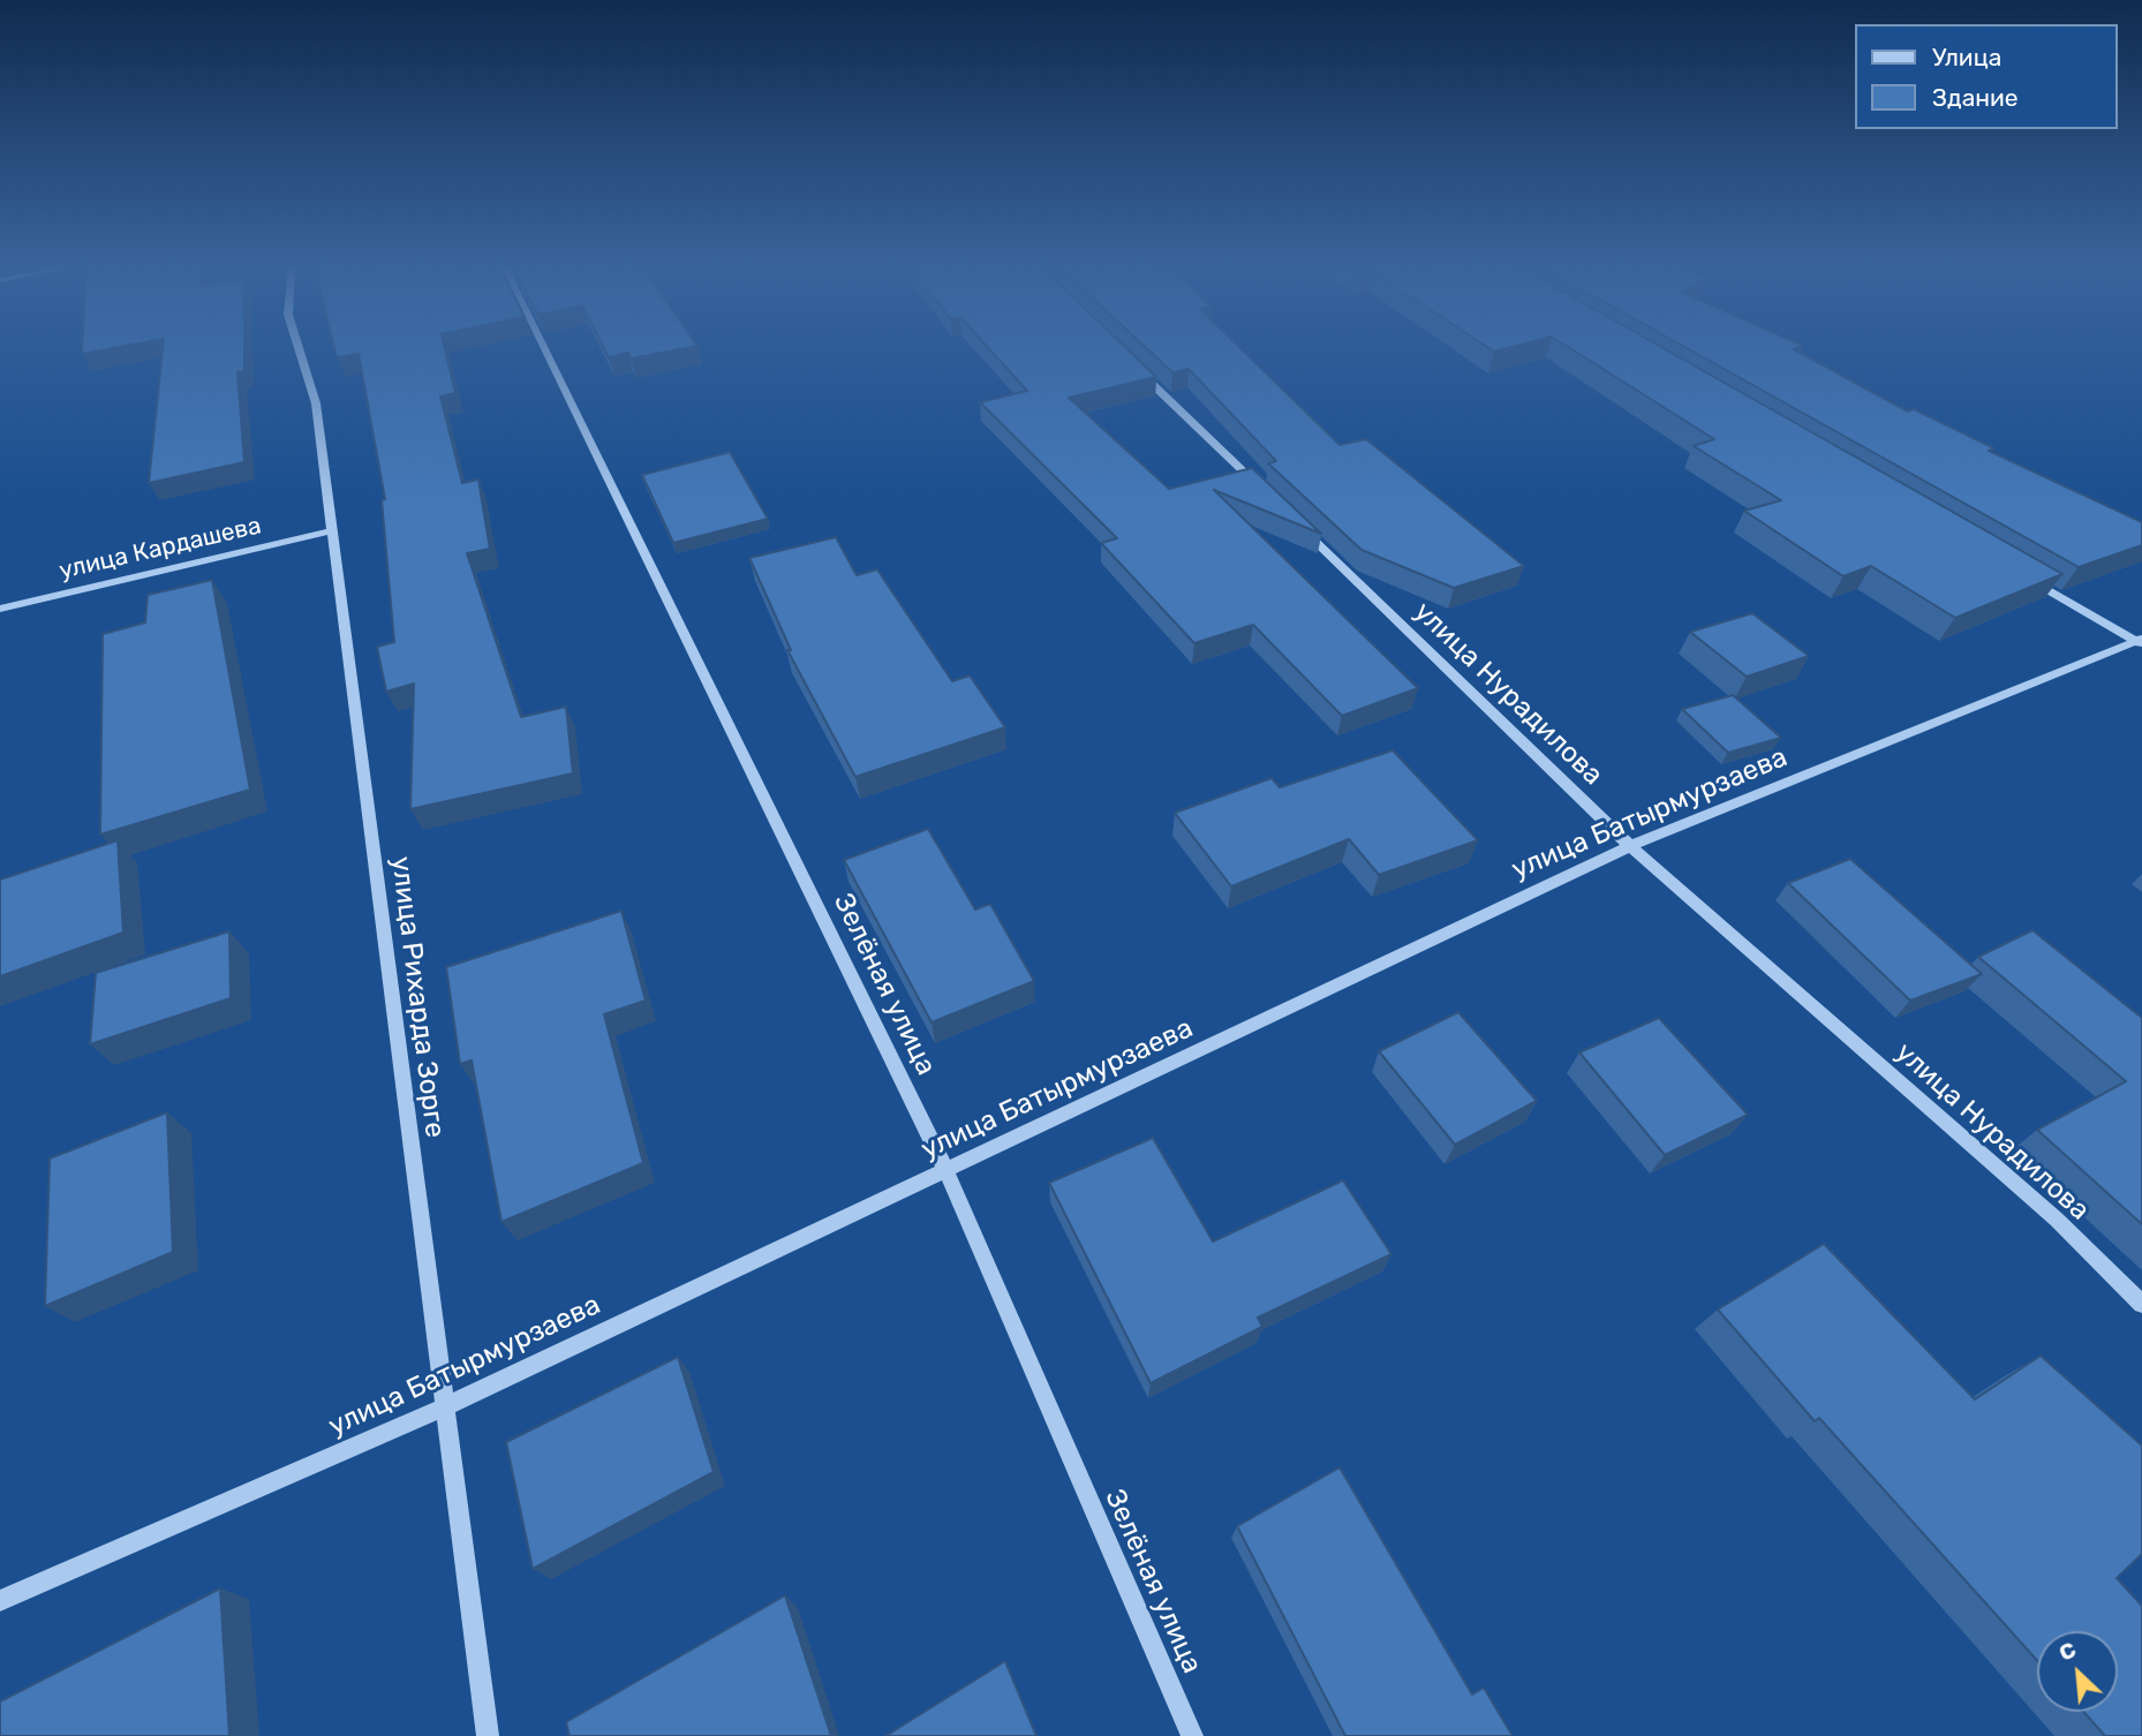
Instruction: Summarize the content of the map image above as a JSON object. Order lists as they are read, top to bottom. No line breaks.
{"streets":{"street":["улица Кардашева","улица Нурадилова","улица Батырмурзаева","Зелёная улица","улица Рихарда Зорге"]},"crossings":[["улица Кардашева","улица Рихарда Зорге"],["улица Нурадилова","улица Батырмурзаева"],["улица Батырмурзаева","Зелёная улица"],["улица Батырмурзаева","улица Рихарда Зорге"]],"legend":["Улица","Здание"],"north":"top left"}
